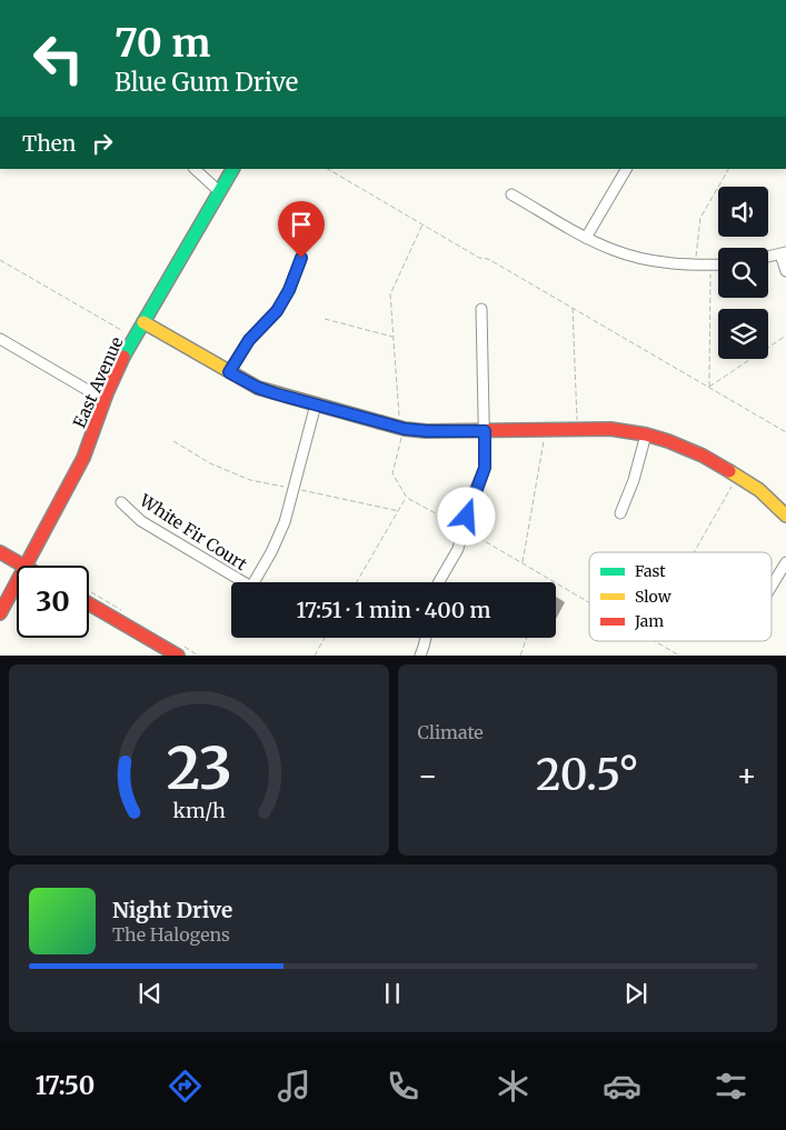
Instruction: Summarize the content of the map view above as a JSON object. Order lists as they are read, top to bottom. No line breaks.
{"streets":{"street":["East Avenue","White Fir Court"]},"legend":["Fast","Slow","Jam"],"page":{"turn":["70 m","Blue Gum Drive"],"then":"Then","limit":"30","trip":"17:51 · 1 min · 400 m","tile":"Climate","heat":["−","20.5°","+"],"song":["Night Drive","The Halogens"],"tabs":"17:50","gauge":["23","km/h"]}}
